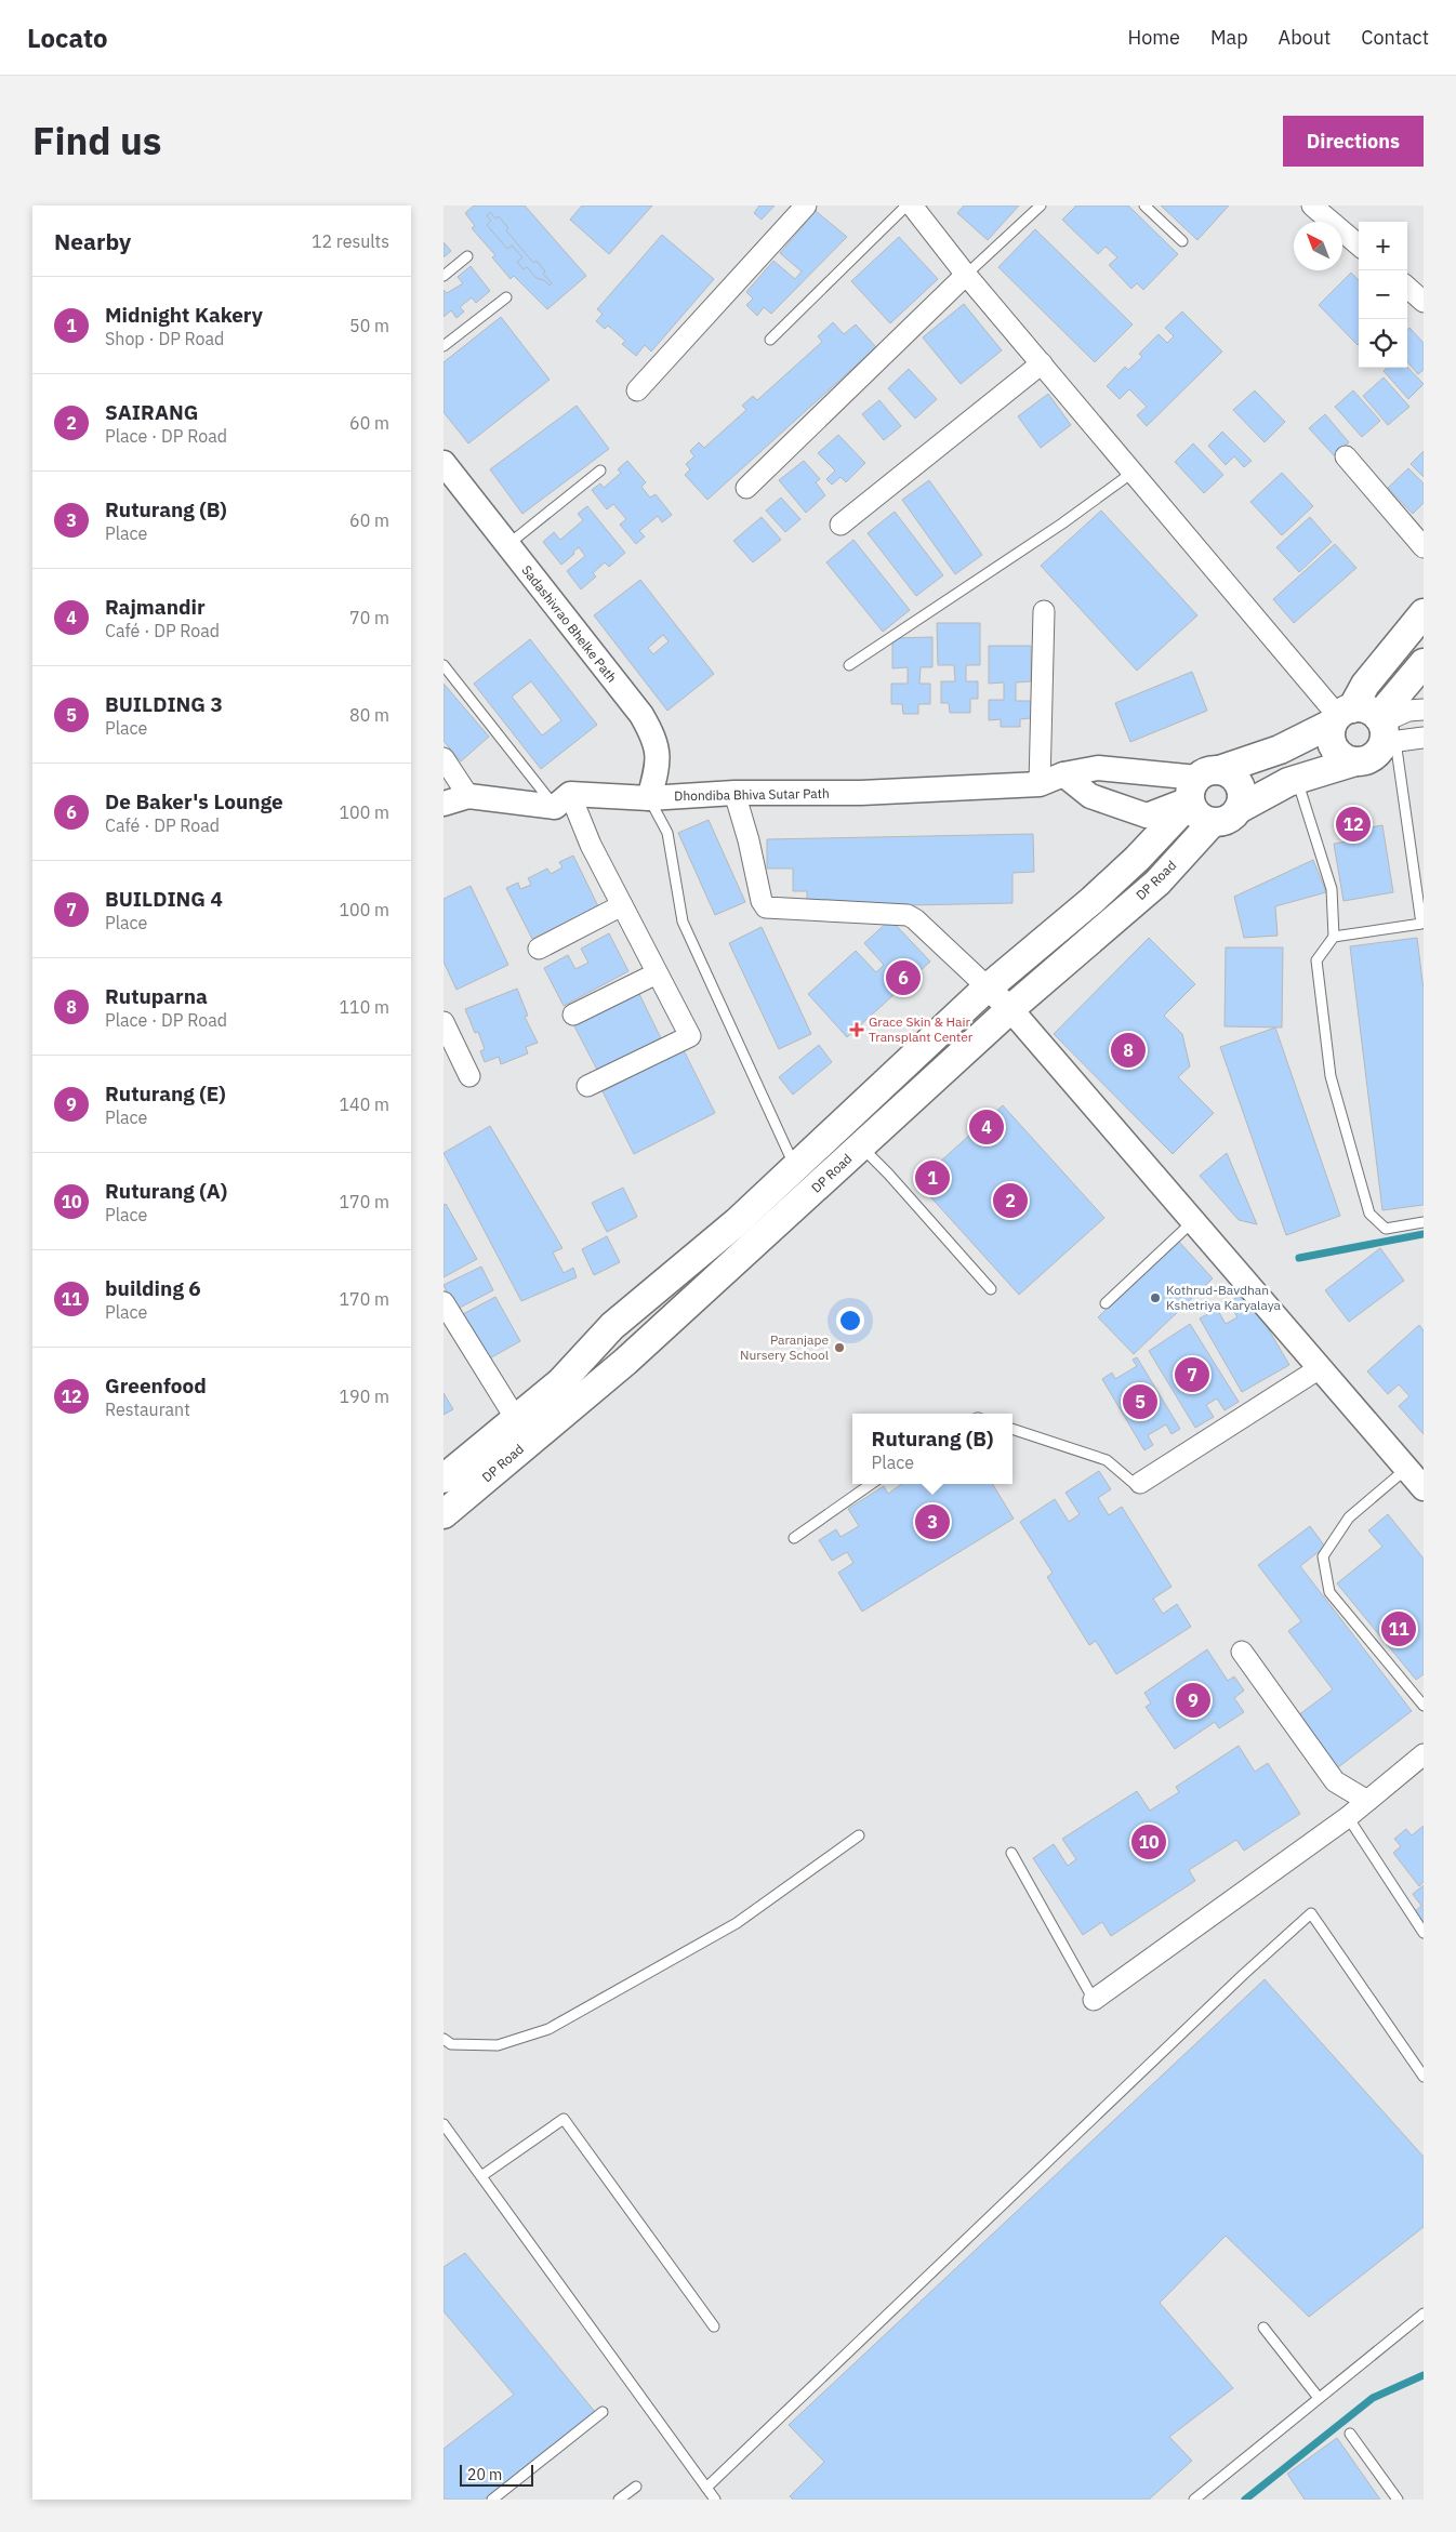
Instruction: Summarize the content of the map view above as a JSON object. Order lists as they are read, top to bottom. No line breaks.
{"streets":{"main road":["DP Road"],"street":["Sadashivrao Bhelke Path","Dhondiba Bhiva Sutar Path"]},"crossings":[["Sadashivrao Bhelke Path","Dhondiba Bhiva Sutar Path"],["Dhondiba Bhiva Sutar Path","DP Road"]],"places":{"health":["Grace Skin & Hair Transplant Center"],"other":["Kothrud-Bavdhan Kshetriya Karyalaya","Paranjape Nursery School"]},"scale_bar":"20 m","north":"top left","page":{"header":"Locato","nav":["Home","Map","About","Contact"],"title":"Find us","buttons":"Directions","heading":["Nearby","12 results"],"map_buttons":["+","−"],"list":[{"mark":"1","name":"Midnight Kakery","note":"Shop · DP Road","value":"50 m"},{"mark":"2","name":"SAIRANG","note":"Place · DP Road","value":"60 m"},{"mark":"3","name":"Ruturang (B)","note":"Place","value":"60 m"},{"mark":"4","name":"Rajmandir","note":"Café · DP Road","value":"70 m"},{"mark":"5","name":"BUILDING 3","note":"Place","value":"80 m"},{"mark":"6","name":"De Baker's Lounge","note":"Café · DP Road","value":"100 m"},{"mark":"7","name":"BUILDING 4","note":"Place","value":"100 m"},{"mark":"8","name":"Rutuparna","note":"Place · DP Road","value":"110 m"},{"mark":"9","name":"Ruturang (E)","note":"Place","value":"140 m"},{"mark":"10","name":"Ruturang (A)","note":"Place","value":"170 m"},{"mark":"11","name":"building 6","note":"Place","value":"170 m"},{"mark":"12","name":"Greenfood","note":"Restaurant","value":"190 m"}],"pins":["12","6","8","4","1","2","7","5","3","11","9","10"],"popup":["Ruturang (B)","Place"],"scale":"20 m"}}
